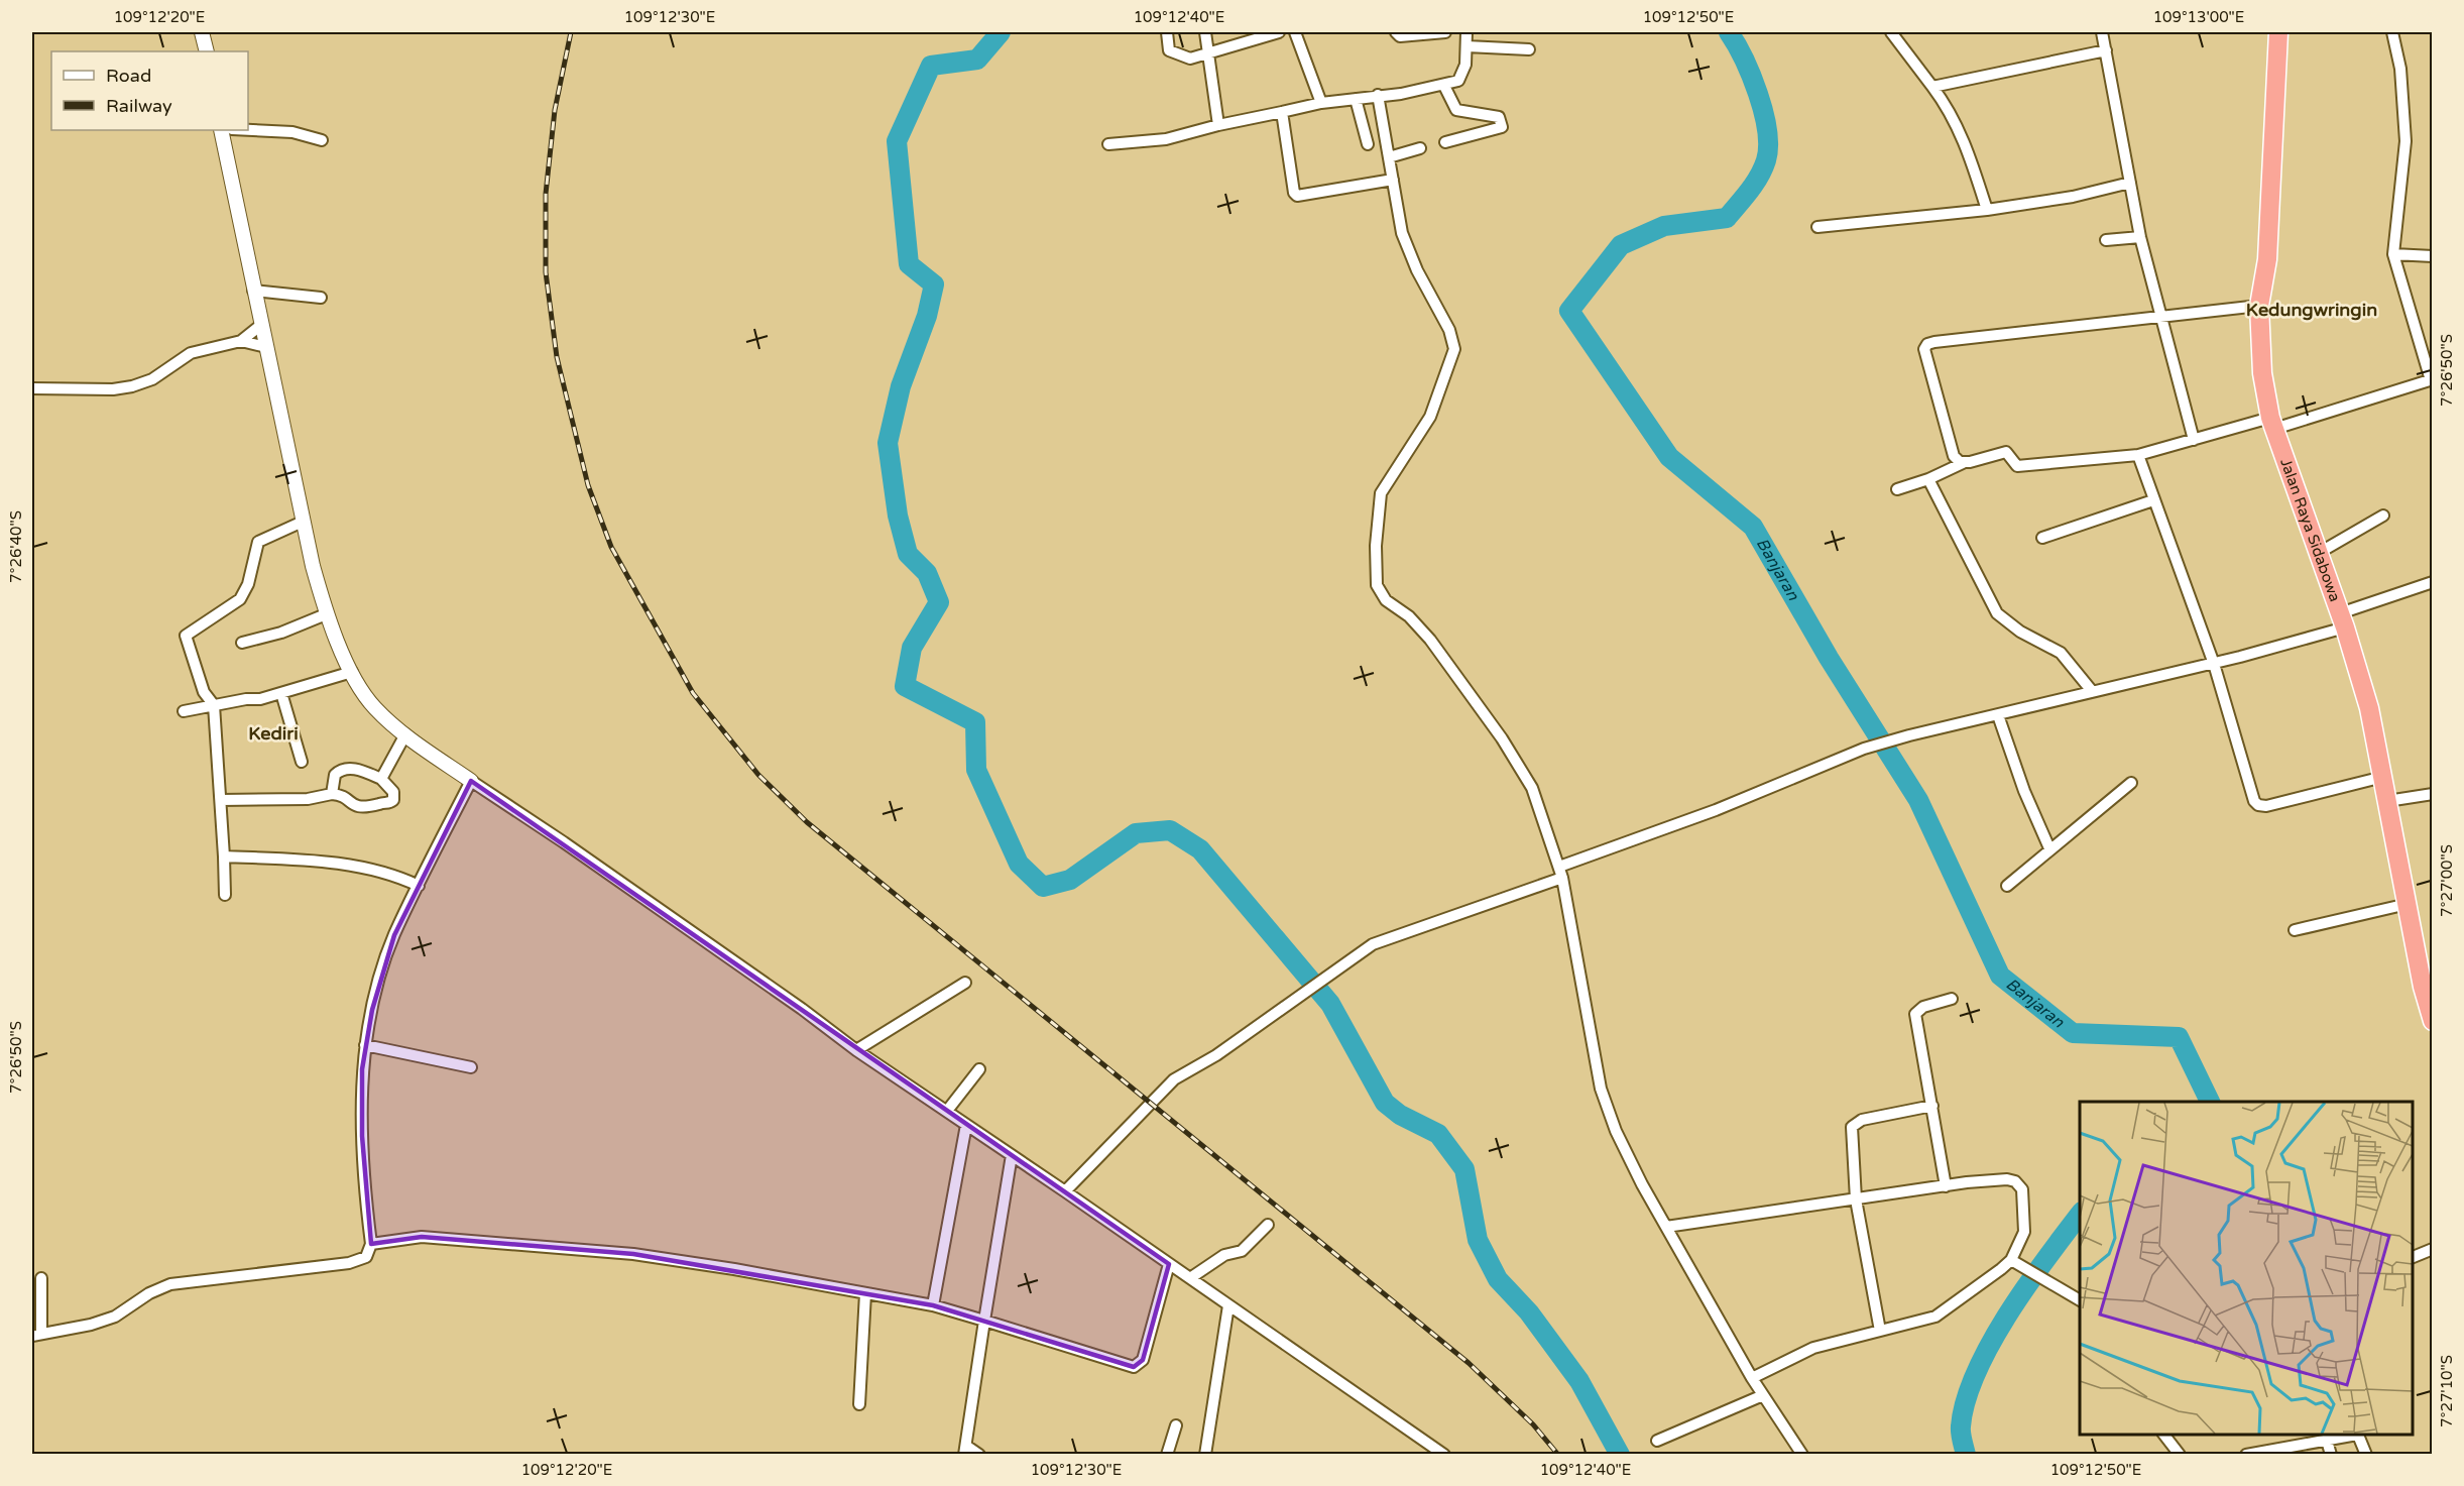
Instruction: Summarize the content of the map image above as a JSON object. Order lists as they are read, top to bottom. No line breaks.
{"streets":{"highway":["Jalan Raya Sidabowa"]},"districts":["Kedungwringin","Kediri"],"water":["Banjaran"],"legend":["Road","Railway"],"coordinates":["109°12'20\"E","109°12'30\"E","109°12'40\"E","109°12'50\"E","109°13'00\"E","7°26'50\"S","7°26'40\"S","7°27'00\"S","7°27'10\"S"]}
